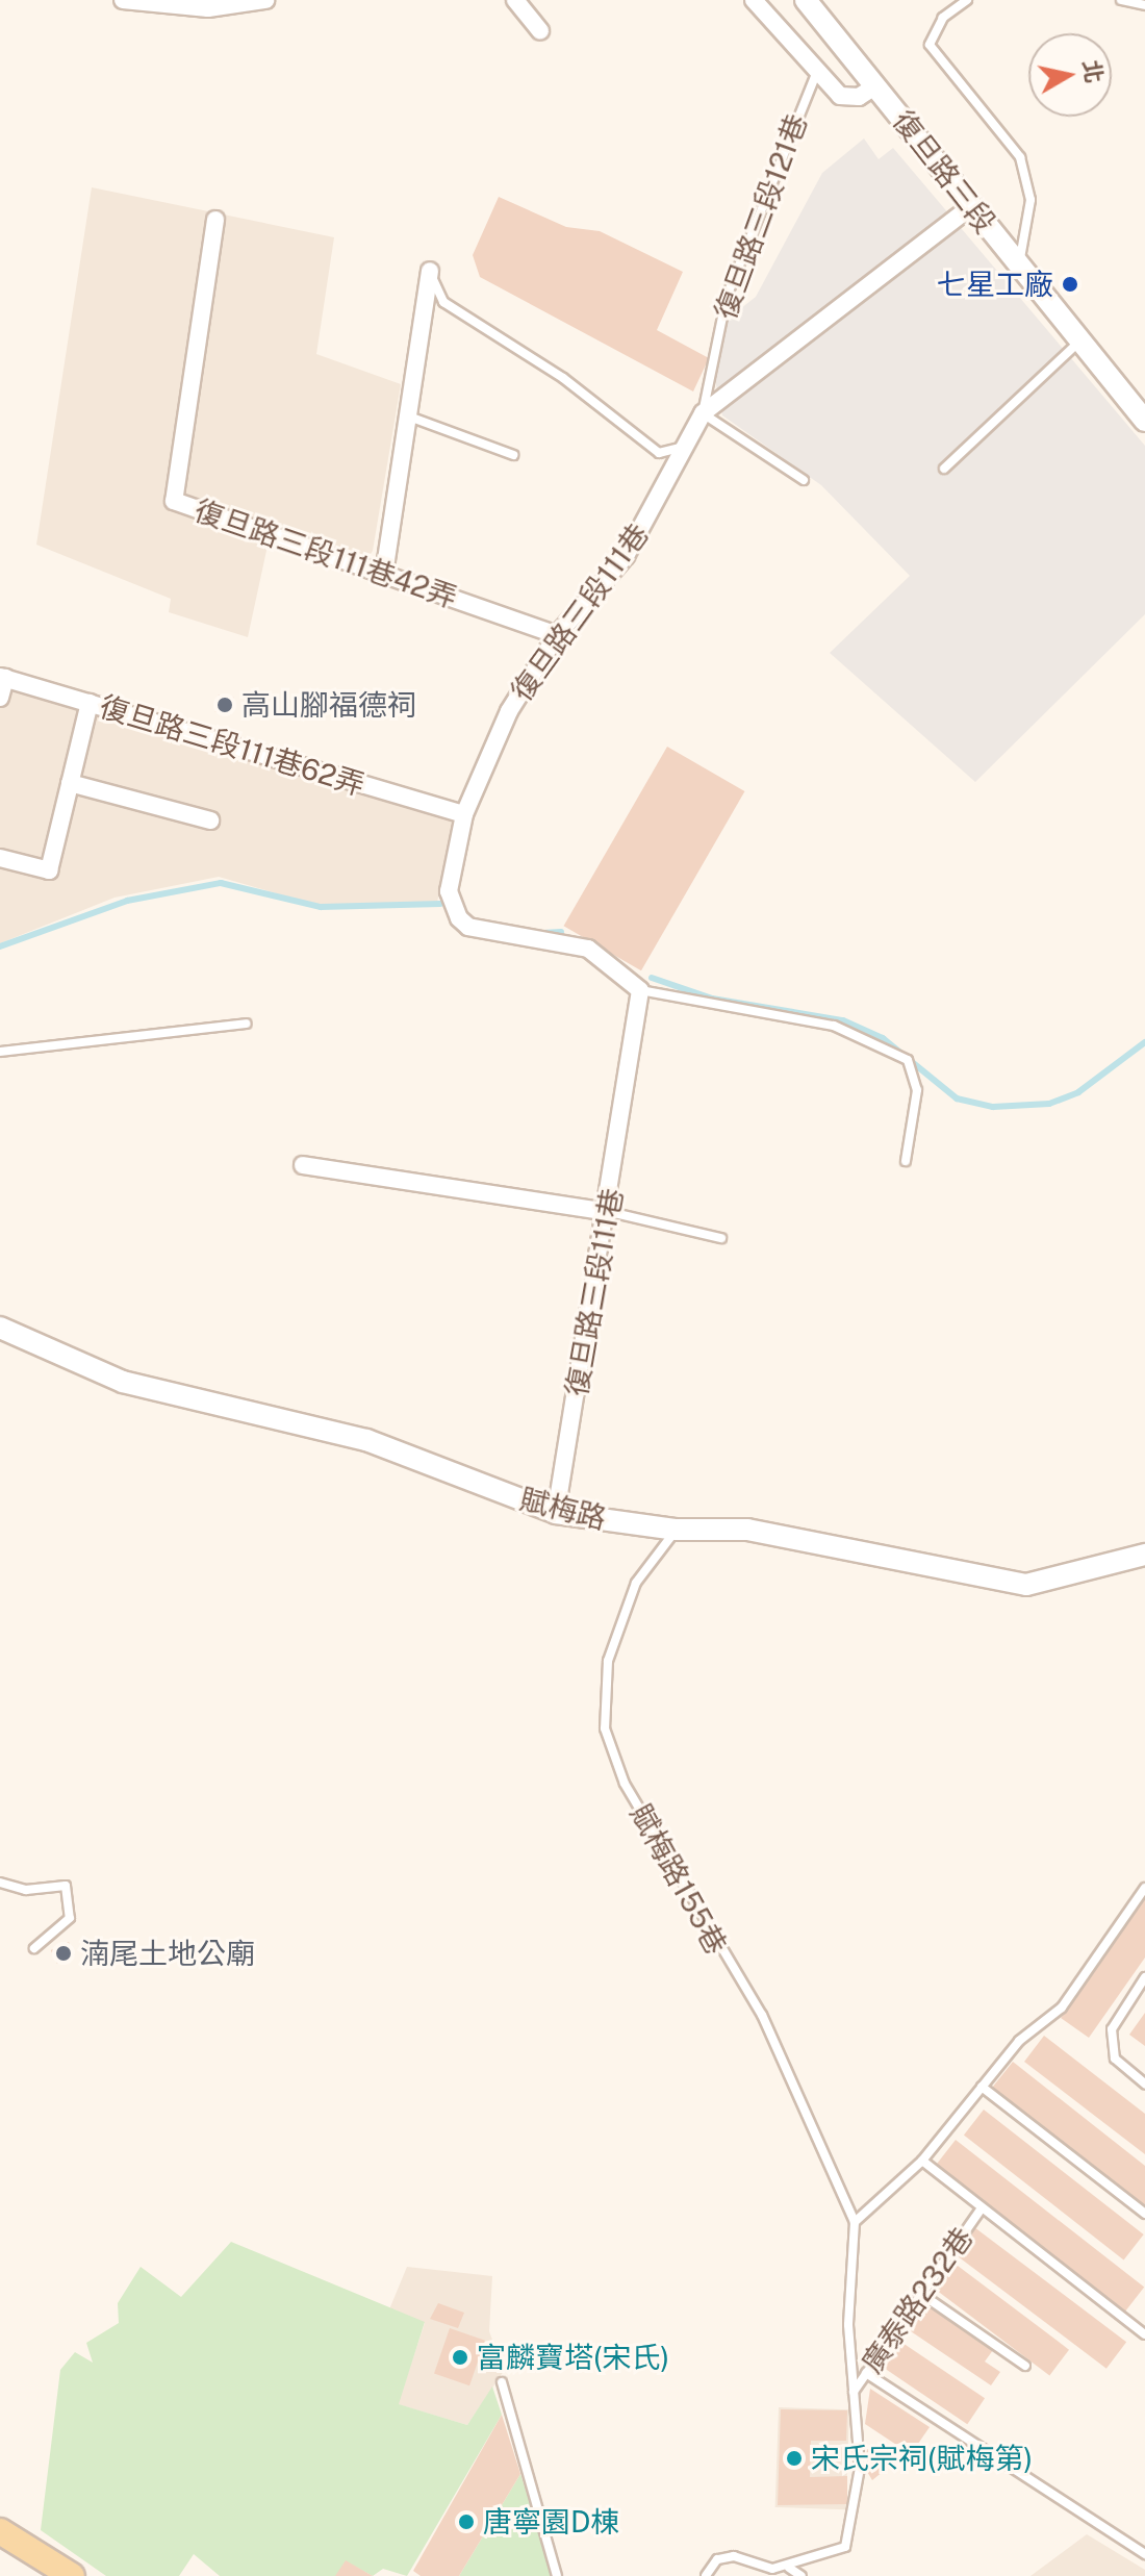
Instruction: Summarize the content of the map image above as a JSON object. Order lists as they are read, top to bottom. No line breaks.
{"streets":{"street":["復旦路三段","復旦路三段111巷42弄","復旦路三段111巷","復旦路三段111巷62弄","賦梅路"],"lane":["復旦路三段121巷","賦梅路155巷","廣泰路232巷"]},"crossings":[["復旦路三段","復旦路三段111巷"],["復旦路三段121巷","復旦路三段111巷"],["復旦路三段111巷42弄","復旦路三段111巷"],["復旦路三段111巷","復旦路三段111巷62弄"],["復旦路三段111巷","賦梅路"],["賦梅路","賦梅路155巷"]],"places":["七星工廠","高山腳福德祠","湳尾土地公廟","富麟寶塔(宋氏)","宋氏宗祠(賦梅第)","唐寧園D棟"],"north":"right"}
